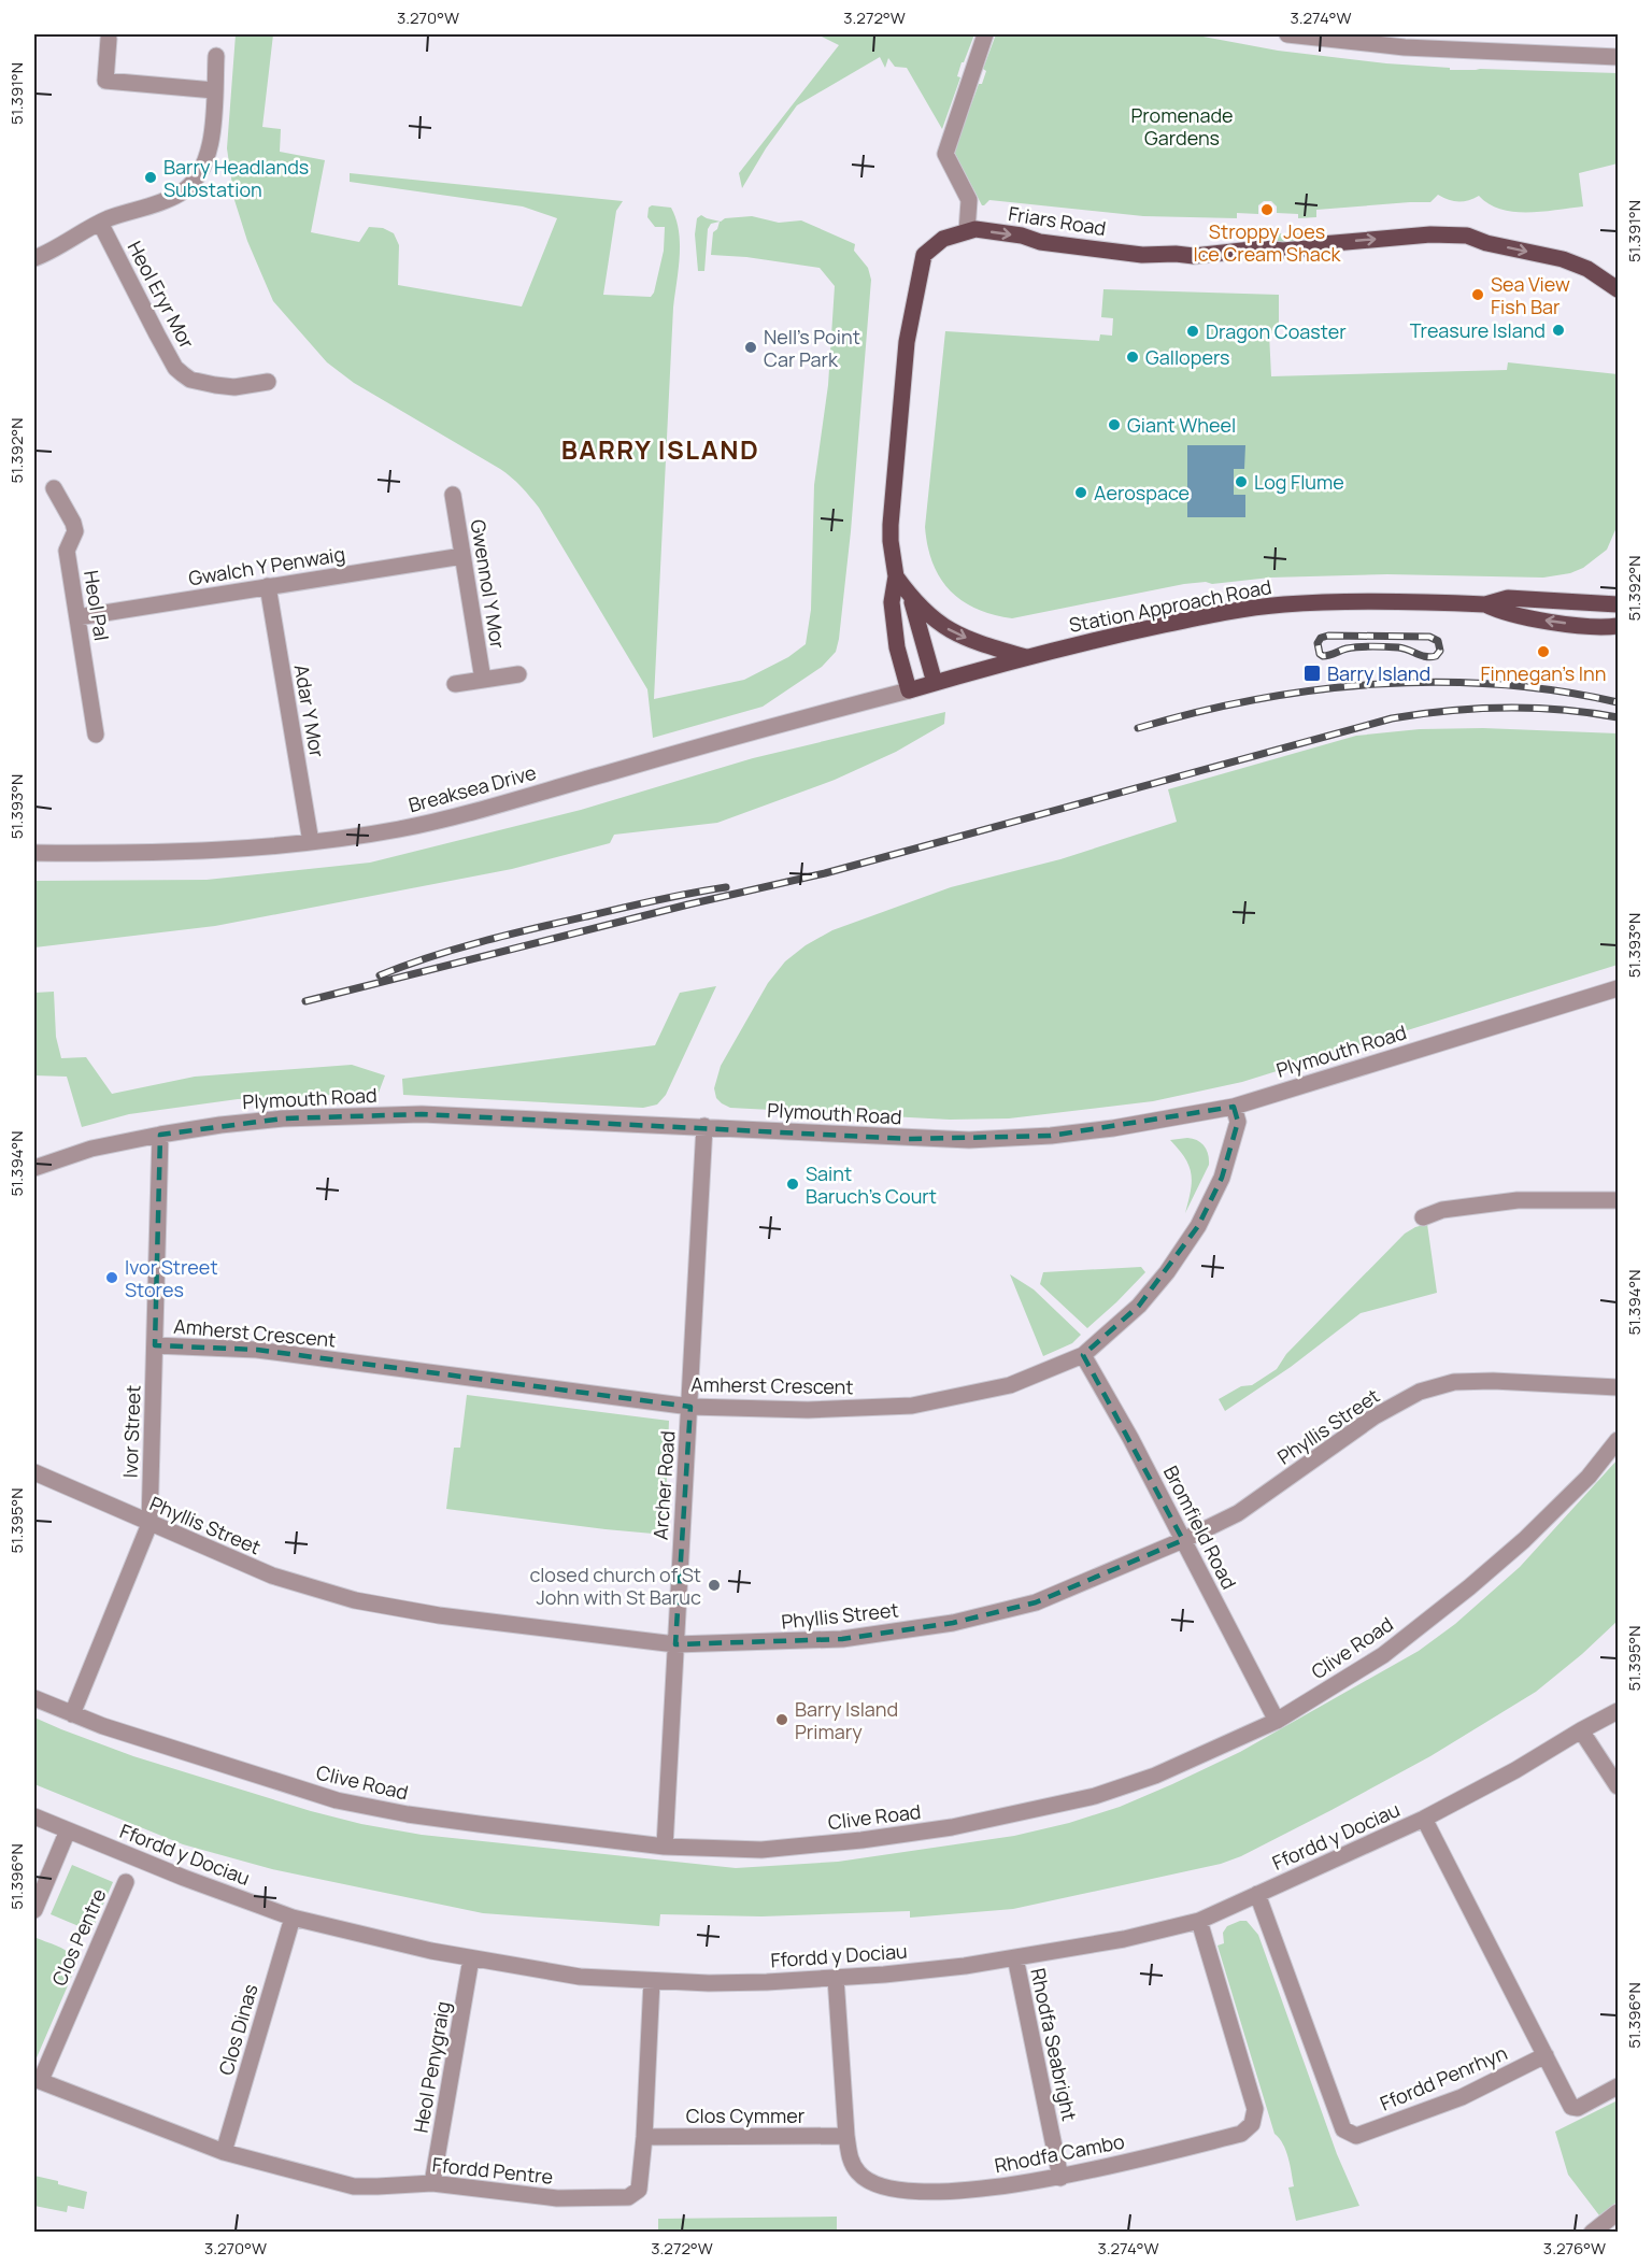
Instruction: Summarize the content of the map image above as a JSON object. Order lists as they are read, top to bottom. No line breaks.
{"streets":{"main road":["Friars Road","Station Approach Road"],"street":["Heol Eryr Mor","Gwalch Y Penwaig","Gwennol Y Mor","Heol Pal","Adar Y Mor","Breaksea Drive","Plymouth Road","Amherst Crescent","Phyllis Street","Ivor Street","Archer Road","Bromfield Road","Clive Road","Ffordd y Dociau","Clos Pentre","Clos Dinas","Rhodfa Seabright","Heol Penygraig","Ffordd Penrhyn","Clos Cymmer","Rhodfa Cambo","Ffordd Pentre"]},"crossings":[["Friars Road","Station Approach Road"],["Friars Road","Breaksea Drive"],["Gwalch Y Penwaig","Gwennol Y Mor"],["Gwalch Y Penwaig","Heol Pal"],["Gwalch Y Penwaig","Adar Y Mor"],["Station Approach Road","Breaksea Drive"],["Adar Y Mor","Breaksea Drive"],["Plymouth Road","Amherst Crescent"],["Plymouth Road","Ivor Street"],["Plymouth Road","Archer Road"],["Amherst Crescent","Ivor Street"],["Amherst Crescent","Archer Road"],["Amherst Crescent","Bromfield Road"],["Phyllis Street","Ivor Street"],["Phyllis Street","Archer Road"],["Phyllis Street","Bromfield Road"],["Ivor Street","Clive Road"],["Archer Road","Clive Road"],["Bromfield Road","Clive Road"],["Ffordd y Dociau","Clos Dinas"],["Ffordd y Dociau","Rhodfa Seabright"],["Ffordd y Dociau","Heol Penygraig"],["Ffordd y Dociau","Ffordd Penrhyn"],["Ffordd y Dociau","Rhodfa Cambo"],["Ffordd y Dociau","Ffordd Pentre"],["Clos Pentre","Ffordd Pentre"],["Clos Dinas","Ffordd Pentre"],["Rhodfa Seabright","Rhodfa Cambo"],["Heol Penygraig","Ffordd Pentre"],["Clos Cymmer","Rhodfa Cambo"],["Clos Cymmer","Ffordd Pentre"]],"one_way":["Friars Road"],"districts":["BARRY ISLAND"],"parks":["Promenade Gardens"],"places":{"other":["Barry Headlands Substation","Stroppy Joes Ice Cream Shack","Sea View Fish Bar","Treasure Island","Dragon Coaster","Nell's Point Car Park","Gallopers","Giant Wheel","Log Flume","Aerospace","Finnegan's Inn","Saint Baruch's Court","Ivor Street Stores","closed church of St John with St Baruc","Barry Island Primary"],"transit":["Barry Island"]},"coordinates":["3.270°W","3.272°W","3.274°W","51.391°N","51.392°N","51.393°N","51.394°N","51.395°N","51.396°N","3.276°W"]}
